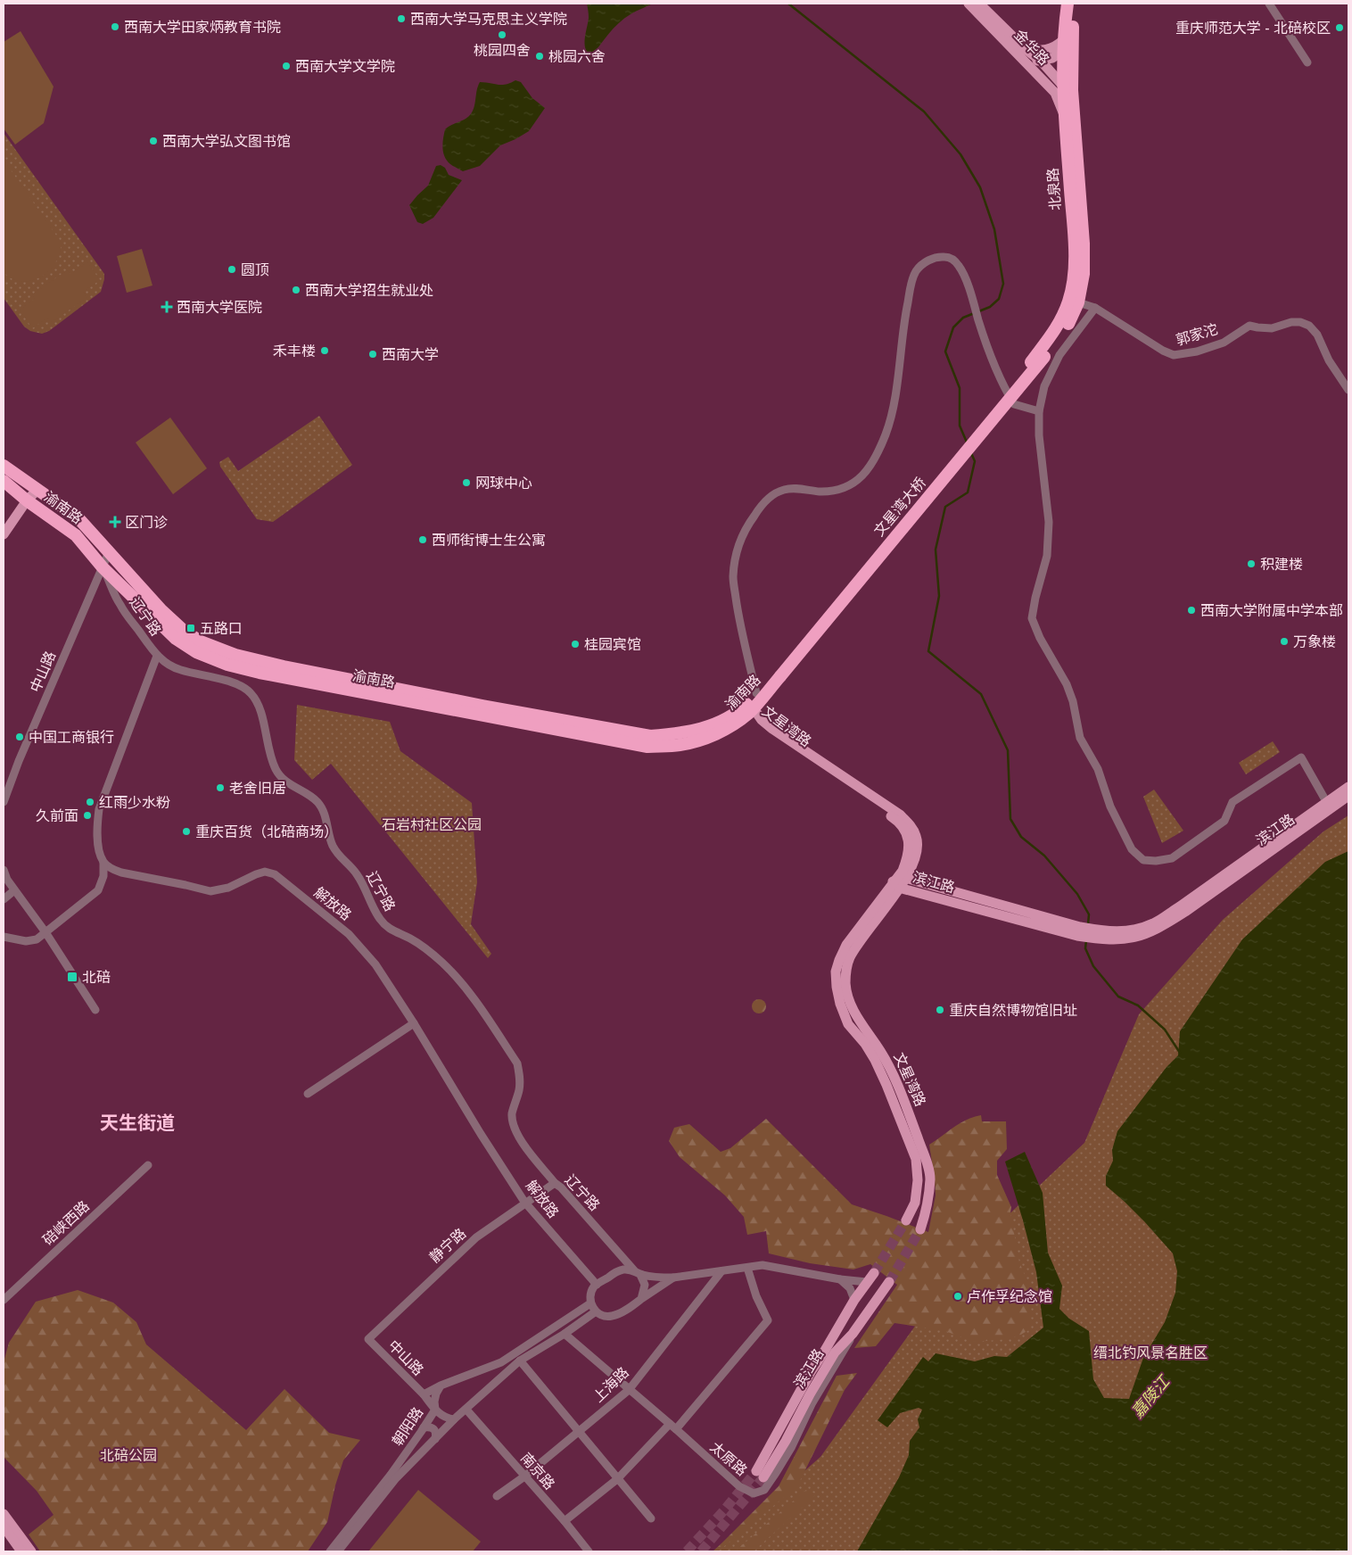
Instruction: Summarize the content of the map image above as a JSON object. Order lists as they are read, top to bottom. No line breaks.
{"streets":{"highway":["北泉路","文星湾大桥","渝南路"],"main road":["金华路","文星湾路","滨江路"],"street":["郭家沱","辽宁路","中山路","解放路","碚峡西路","静宁路","上海路","朝阳路","太原路","南京路"]},"crossings":[["金华路","北泉路"],["北泉路","郭家沱"],["北泉路","文星湾大桥"],["文星湾大桥","渝南路"],["渝南路","辽宁路"],["渝南路","中山路"],["渝南路","文星湾路"],["辽宁路","中山路"],["辽宁路","解放路"],["辽宁路","静宁路"],["中山路","静宁路"],["中山路","朝阳路"],["文星湾路","滨江路"],["滨江路","太原路"],["解放路","静宁路"],["上海路","太原路"],["上海路","南京路"]],"districts":["天生街道"],"water":["嘉陵江"],"parks":["石岩村社区公园","缙北钓风景名胜区","北碚公园"],"places":{"other":["西南大学马克思主义学院","西南大学田家炳教育书院","重庆师范大学 - 北碚校区","桃园四舍","桃园六舍","西南大学文学院","西南大学弘文图书馆","圆顶","西南大学招生就业处","禾丰楼","西南大学","网球中心","西师街博士生公寓","积建楼","西南大学附属中学本部","万象楼","桂园宾馆","中国工商银行","老舍旧居","红雨少水粉","久前面","重庆百货（北碚商场）","重庆自然博物馆旧址","卢作孚纪念馆"],"health":["西南大学医院","区门诊"],"transit":["五路口","北碚"]}}
